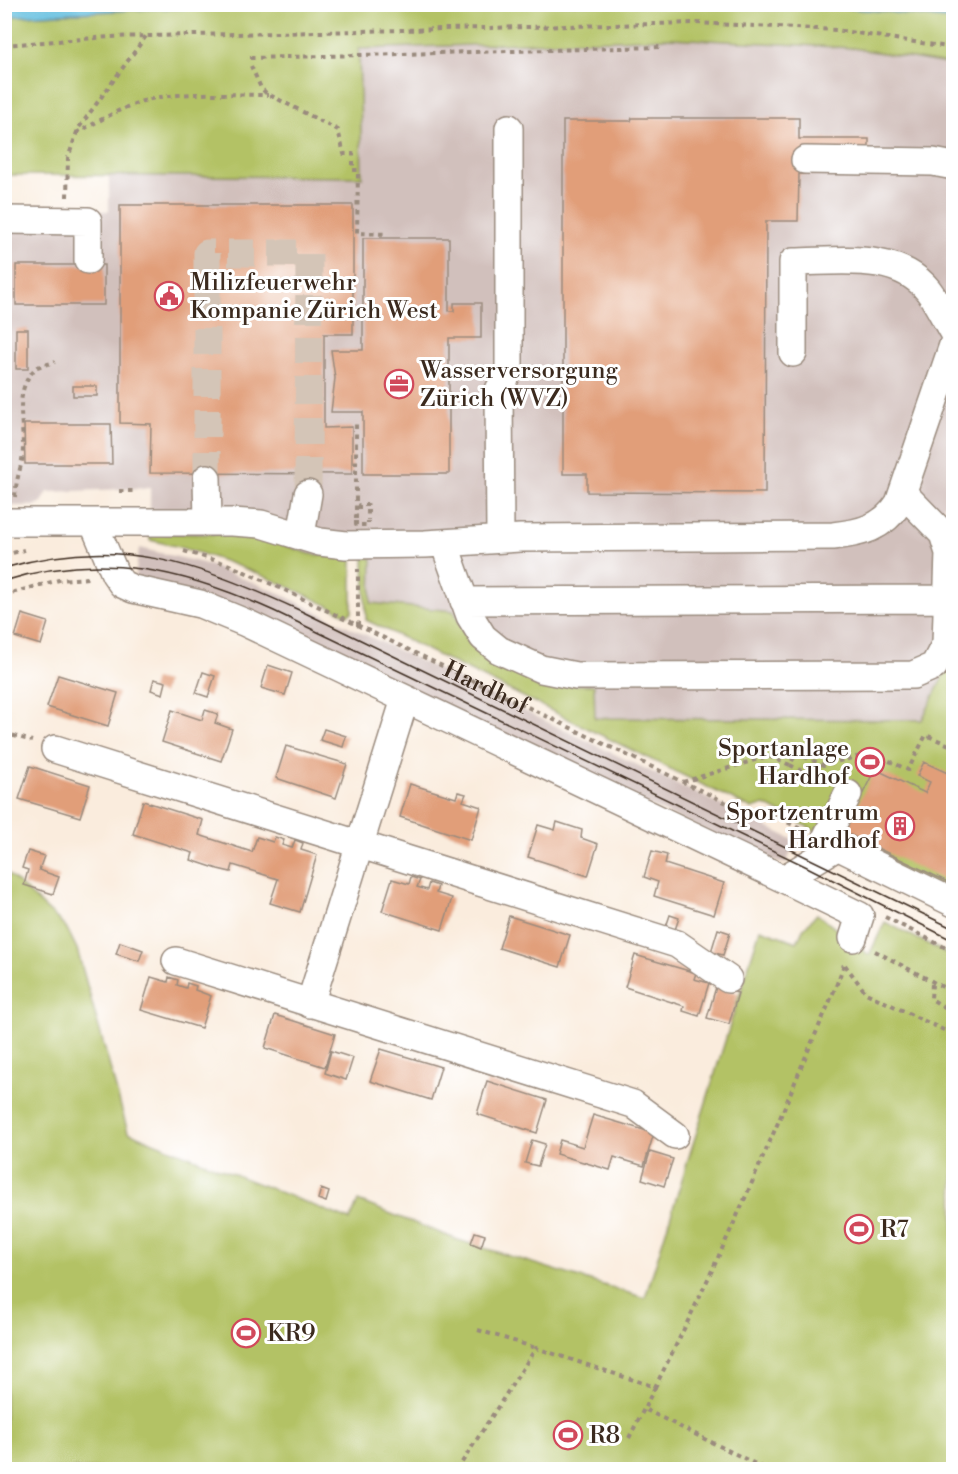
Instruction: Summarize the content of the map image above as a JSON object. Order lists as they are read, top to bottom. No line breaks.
{"streets":{"street":["Hardhof"]},"places":{"public building":["Milizfeuerwehr Kompanie Zürich West"],"office":["Wasserversorgung Zürich (WVZ)"],"sports":["Sportanlage Hardhof","R7","KR9","R8"],"building":["Sportzentrum Hardhof"]}}
